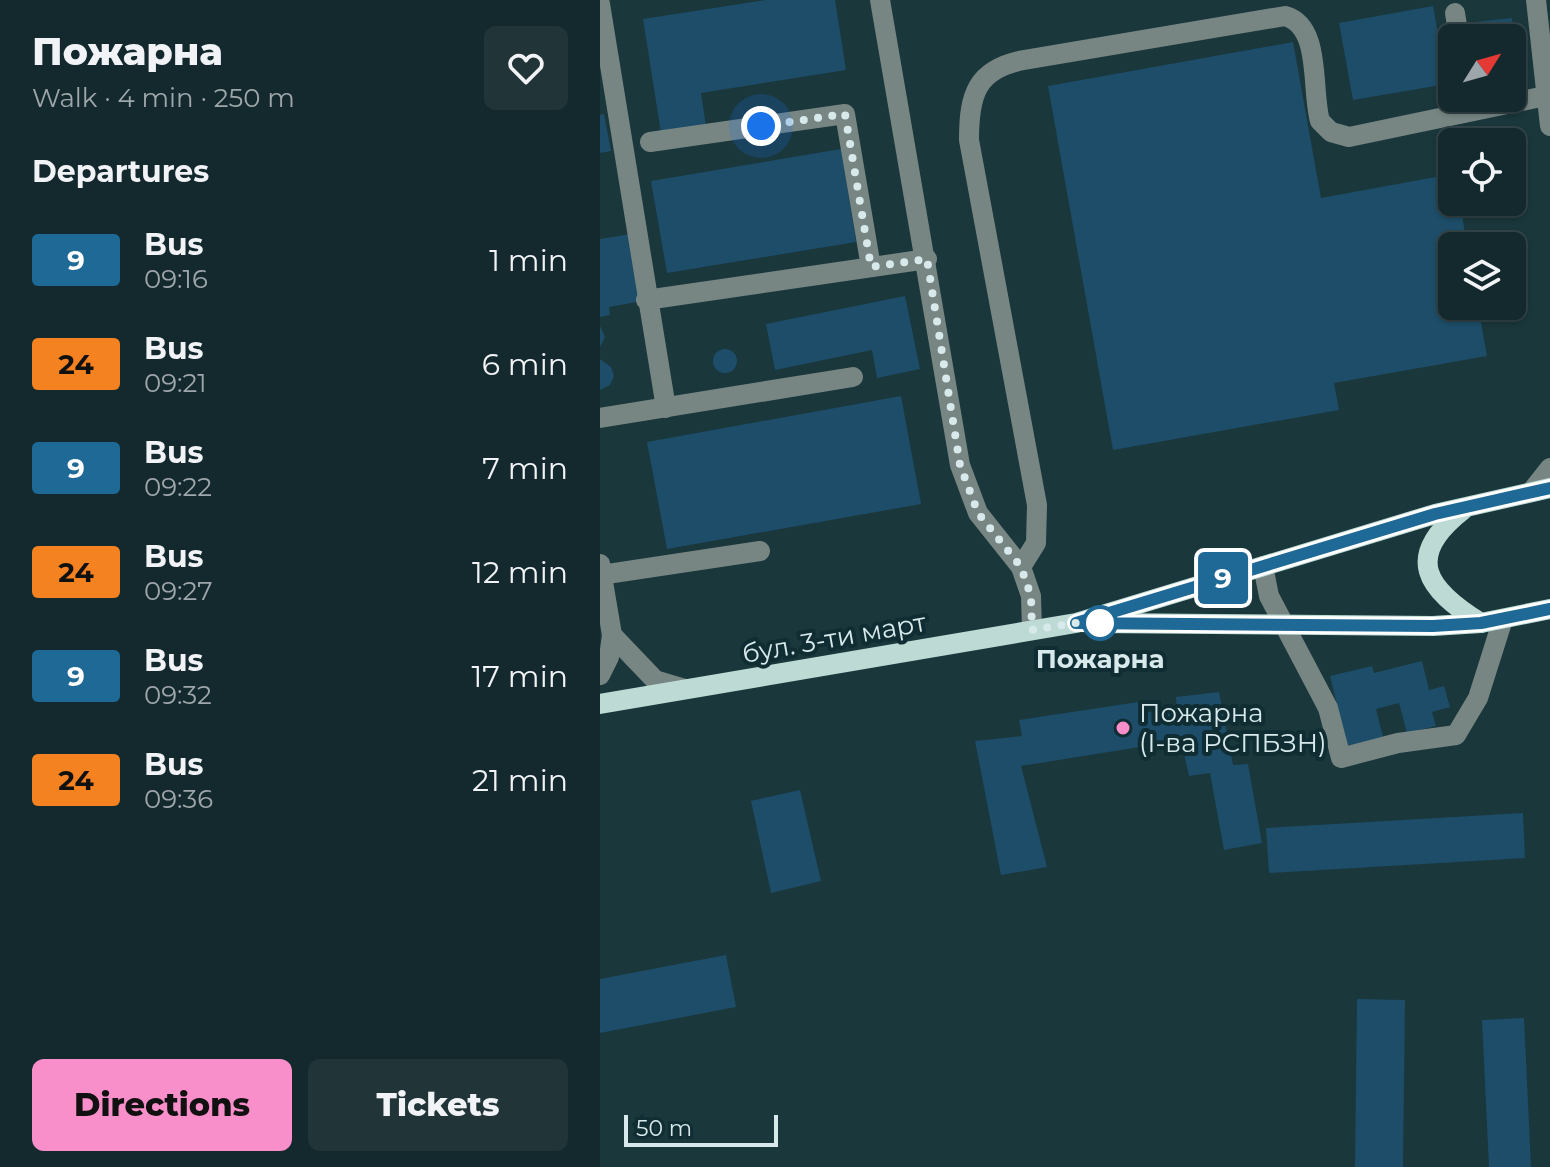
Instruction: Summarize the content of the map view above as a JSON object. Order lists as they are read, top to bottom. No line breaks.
{"streets":{"main road":["бул. 3-ти март"]},"places":["Пожарна","Пожарна (I-ва РСПБЗН)"],"lines":["bus line 9"],"scale_bar":"50 m","north":"top right","page":{"heading":[["Пожарна","Walk · 4 min · 250 m"],"Departures"],"on_map":"9","list":[{"mark":"9","name":"Bus","note":"09:16","value":"1 min"},{"mark":"24","name":"Bus","note":"09:21","value":"6 min"},{"mark":"9","name":"Bus","note":"09:22","value":"7 min"},{"mark":"24","name":"Bus","note":"09:27","value":"12 min"},{"mark":"9","name":"Bus","note":"09:32","value":"17 min"},{"mark":"24","name":"Bus","note":"09:36","value":"21 min"}],"buttons":["Directions","Tickets"],"scale":"50 m"}}
